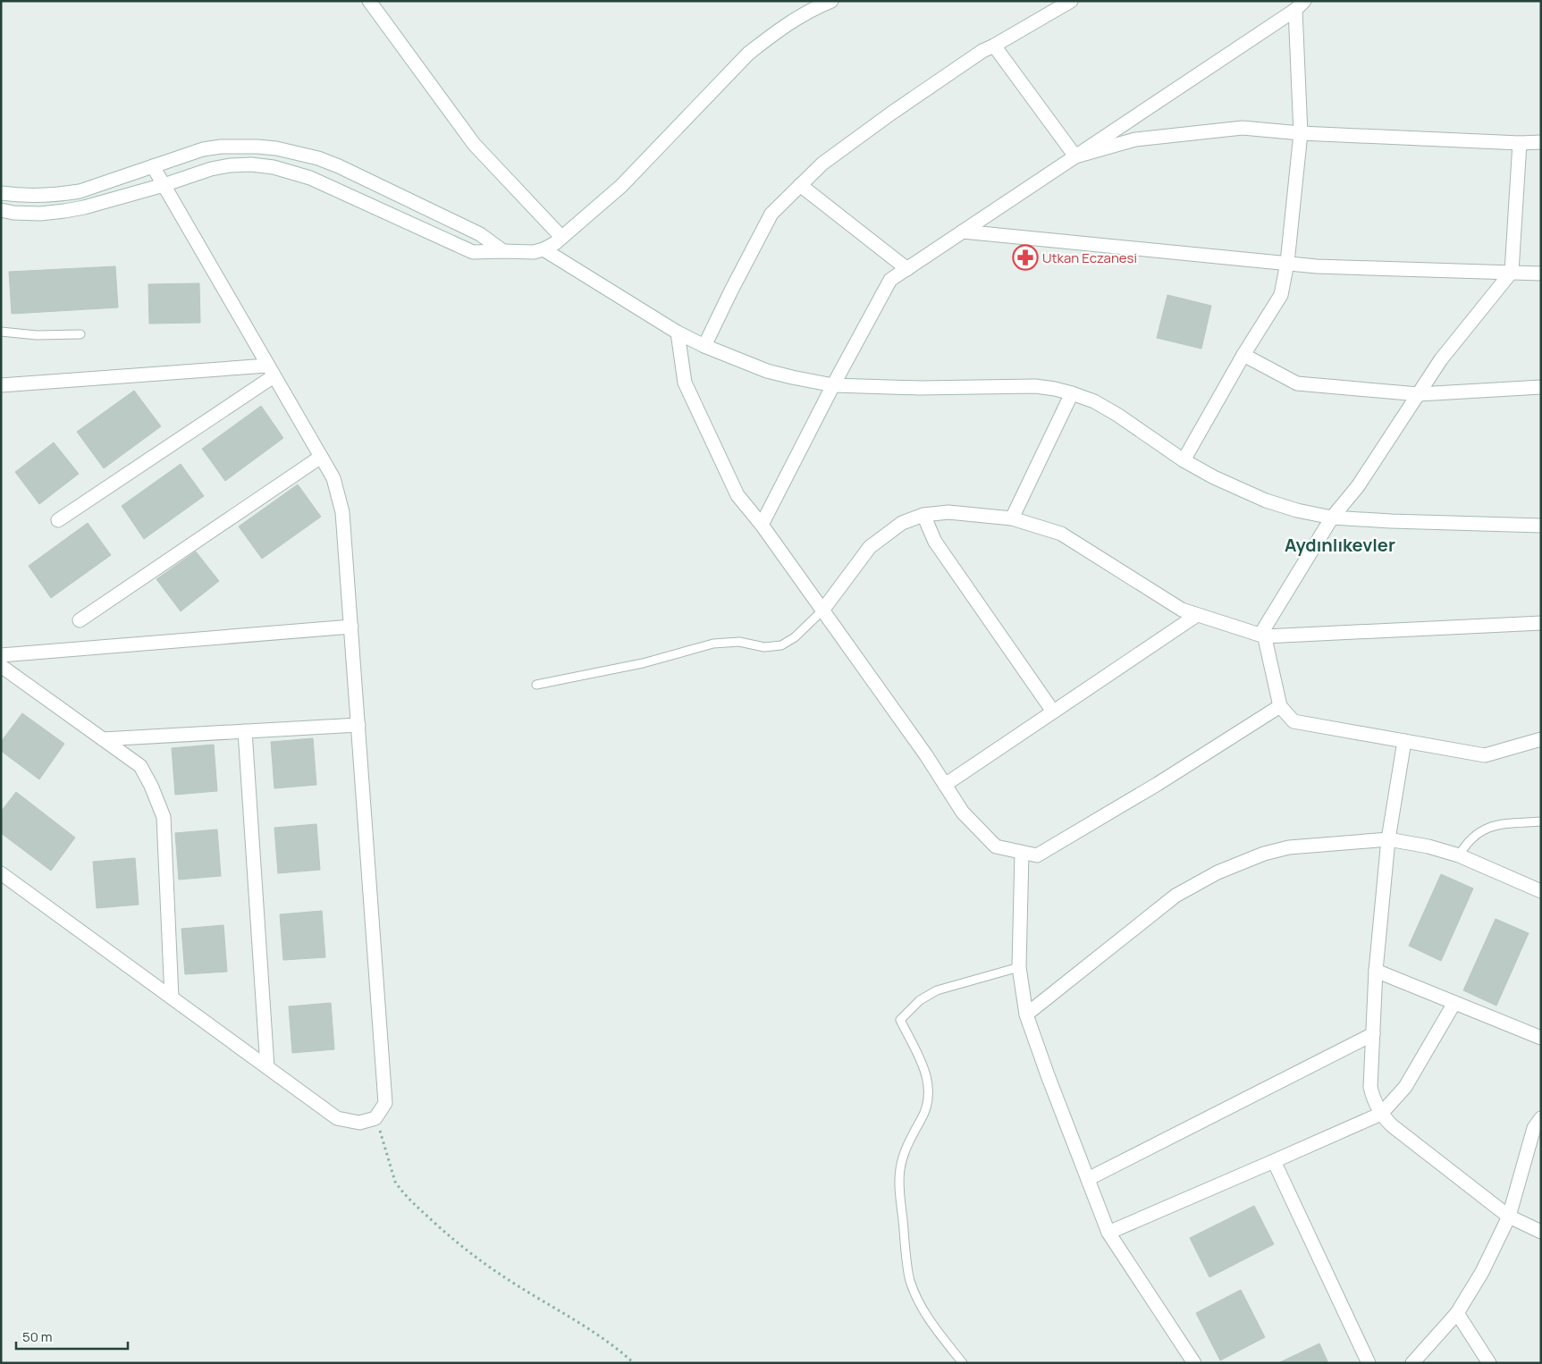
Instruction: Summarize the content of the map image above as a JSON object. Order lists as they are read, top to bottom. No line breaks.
{"districts":["Aydınlıkevler"],"places":{"pharmacy":["Utkan Eczanesi"]},"scale_bar":"50 m"}
